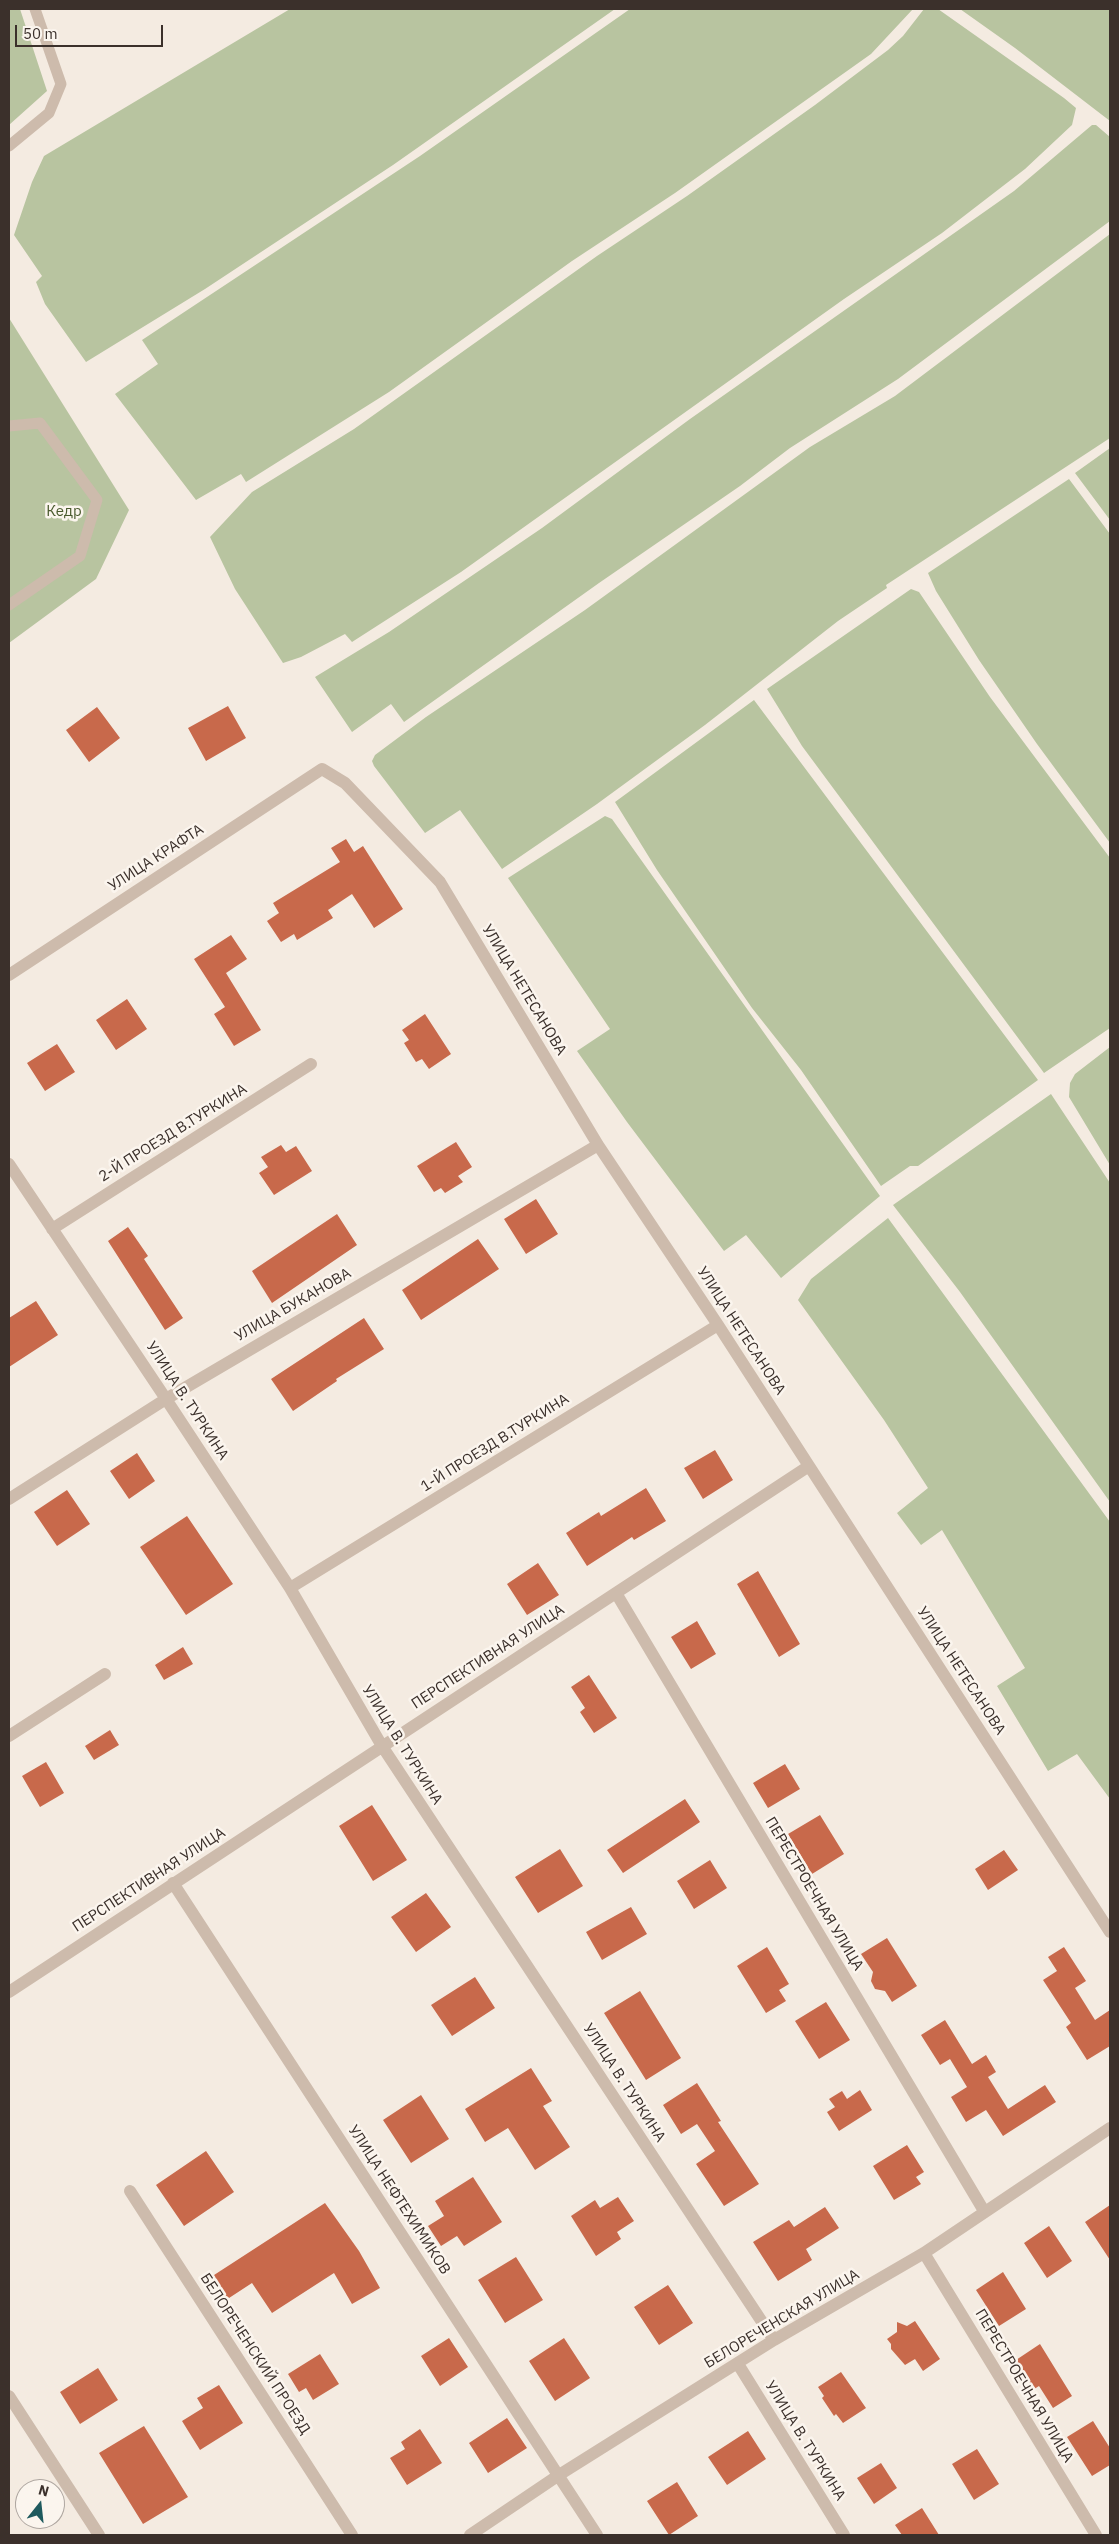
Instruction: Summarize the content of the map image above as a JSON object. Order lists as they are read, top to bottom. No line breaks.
{"streets":{"street":["УЛИЦА КРАФТА","УЛИЦА НЕТЕСАНОВА","2-Й ПРОЕЗД В.ТУРКИНА","УЛИЦА БУКАНОВА","УЛИЦА В. ТУРКИНА","1-Й ПРОЕЗД В.ТУРКИНА","ПЕРСПЕКТИВНАЯ УЛИЦА","ПЕРЕСТРОЕЧНАЯ УЛИЦА","УЛИЦА НЕФТЕХИМИКОВ","БЕЛОРЕЧЕНСКАЯ УЛИЦА","БЕЛОРЕЧЕНСКИЙ ПРОЕЗД"]},"crossings":[["УЛИЦА КРАФТА","УЛИЦА НЕТЕСАНОВА"],["УЛИЦА НЕТЕСАНОВА","УЛИЦА БУКАНОВА"],["УЛИЦА НЕТЕСАНОВА","1-Й ПРОЕЗД В.ТУРКИНА"],["УЛИЦА НЕТЕСАНОВА","ПЕРСПЕКТИВНАЯ УЛИЦА"],["2-Й ПРОЕЗД В.ТУРКИНА","УЛИЦА В. ТУРКИНА"],["УЛИЦА БУКАНОВА","УЛИЦА В. ТУРКИНА"],["УЛИЦА В. ТУРКИНА","1-Й ПРОЕЗД В.ТУРКИНА"],["УЛИЦА В. ТУРКИНА","ПЕРСПЕКТИВНАЯ УЛИЦА"],["УЛИЦА В. ТУРКИНА","БЕЛОРЕЧЕНСКАЯ УЛИЦА"],["ПЕРСПЕКТИВНАЯ УЛИЦА","ПЕРЕСТРОЕЧНАЯ УЛИЦА"],["ПЕРСПЕКТИВНАЯ УЛИЦА","УЛИЦА НЕФТЕХИМИКОВ"],["ПЕРЕСТРОЕЧНАЯ УЛИЦА","БЕЛОРЕЧЕНСКАЯ УЛИЦА"],["УЛИЦА НЕФТЕХИМИКОВ","БЕЛОРЕЧЕНСКАЯ УЛИЦА"]],"parks":["Кедр"],"scale_bar":"50 m","north":"top"}
